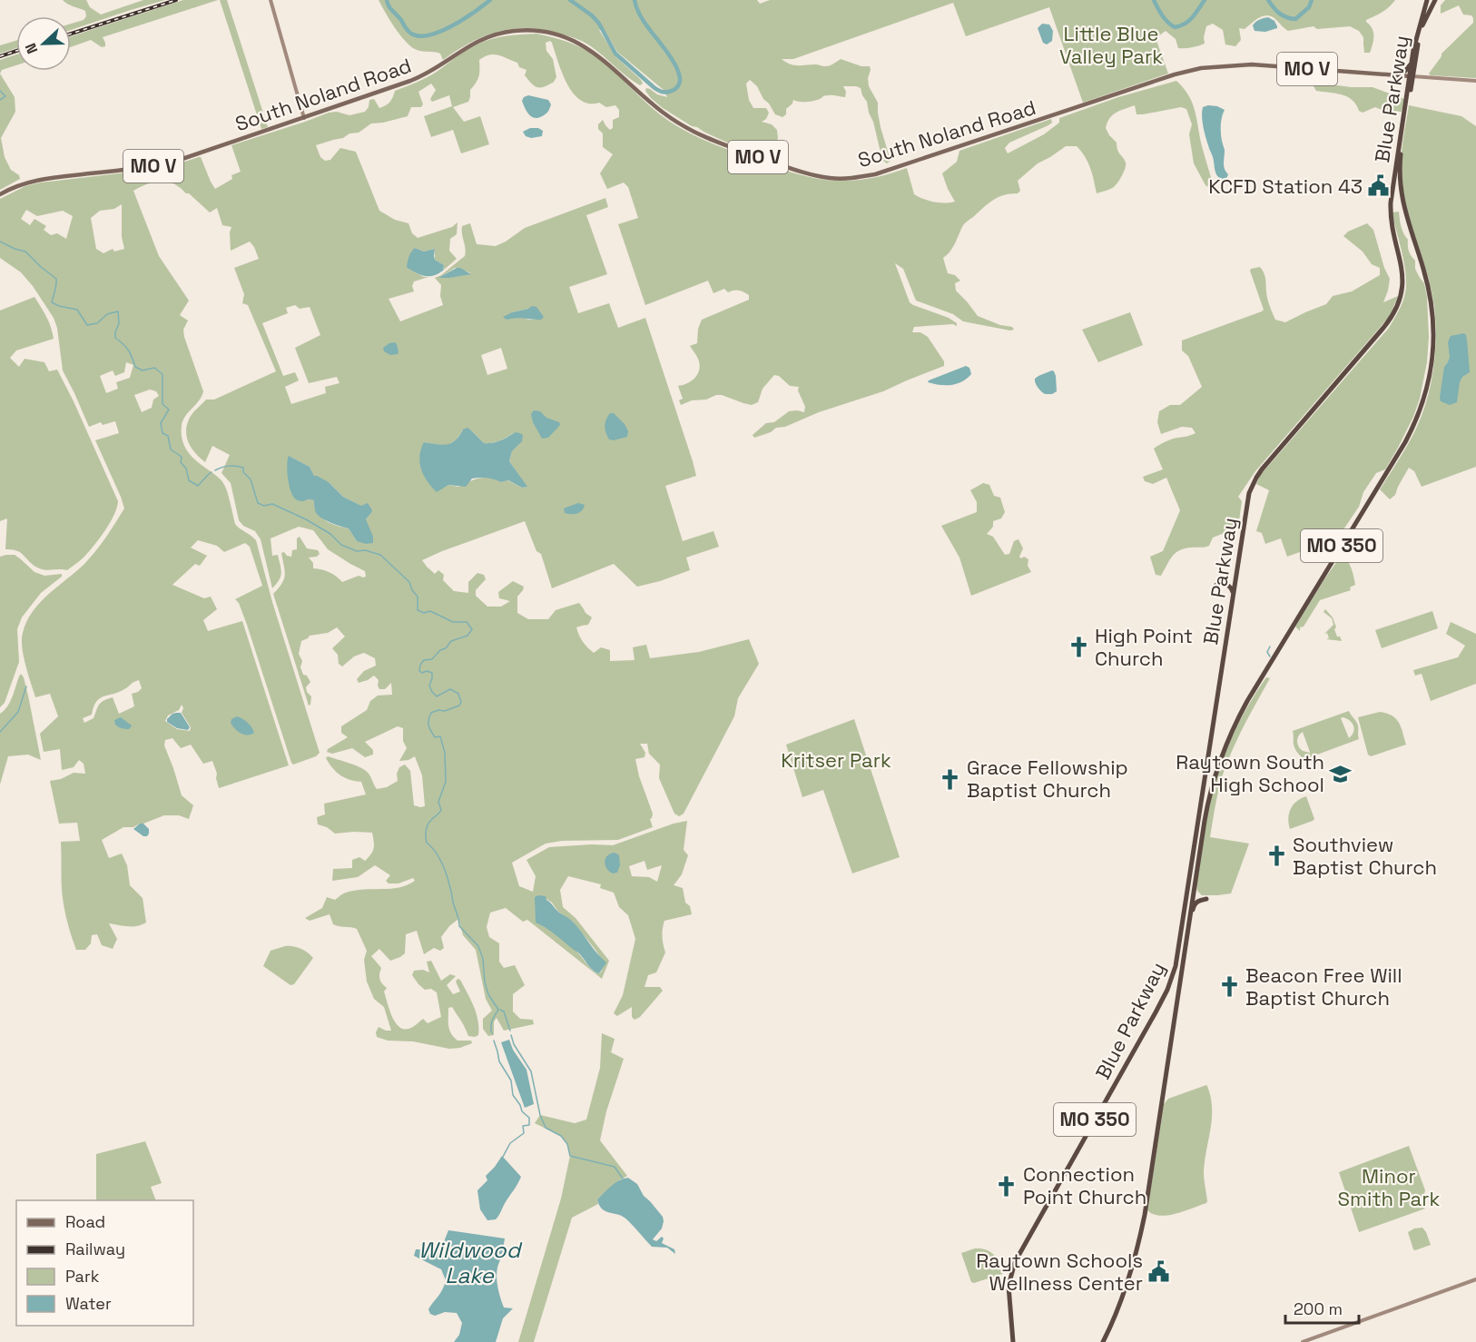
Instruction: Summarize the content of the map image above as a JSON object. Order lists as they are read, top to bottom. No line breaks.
{"streets":{"highway":["Blue Parkway","MO 350"],"main road":["MO V","South Noland Road"]},"crossings":[["South Noland Road","Blue Parkway"]],"water":["Wildwood Lake"],"parks":["Little Blue Valley Park","Kritser Park","Minor Smith Park"],"places":{"public building":["KCFD Station 43","Raytown Schools Wellness Center"],"church":["High Point Church","Grace Fellowship Baptist Church","Southview Baptist Church","Beacon Free Will Baptist Church","Connection Point Church"],"school or university":["Raytown South High School"]},"legend":["Road","Railway","Park","Water"],"scale_bar":"200 m","north":"left"}
